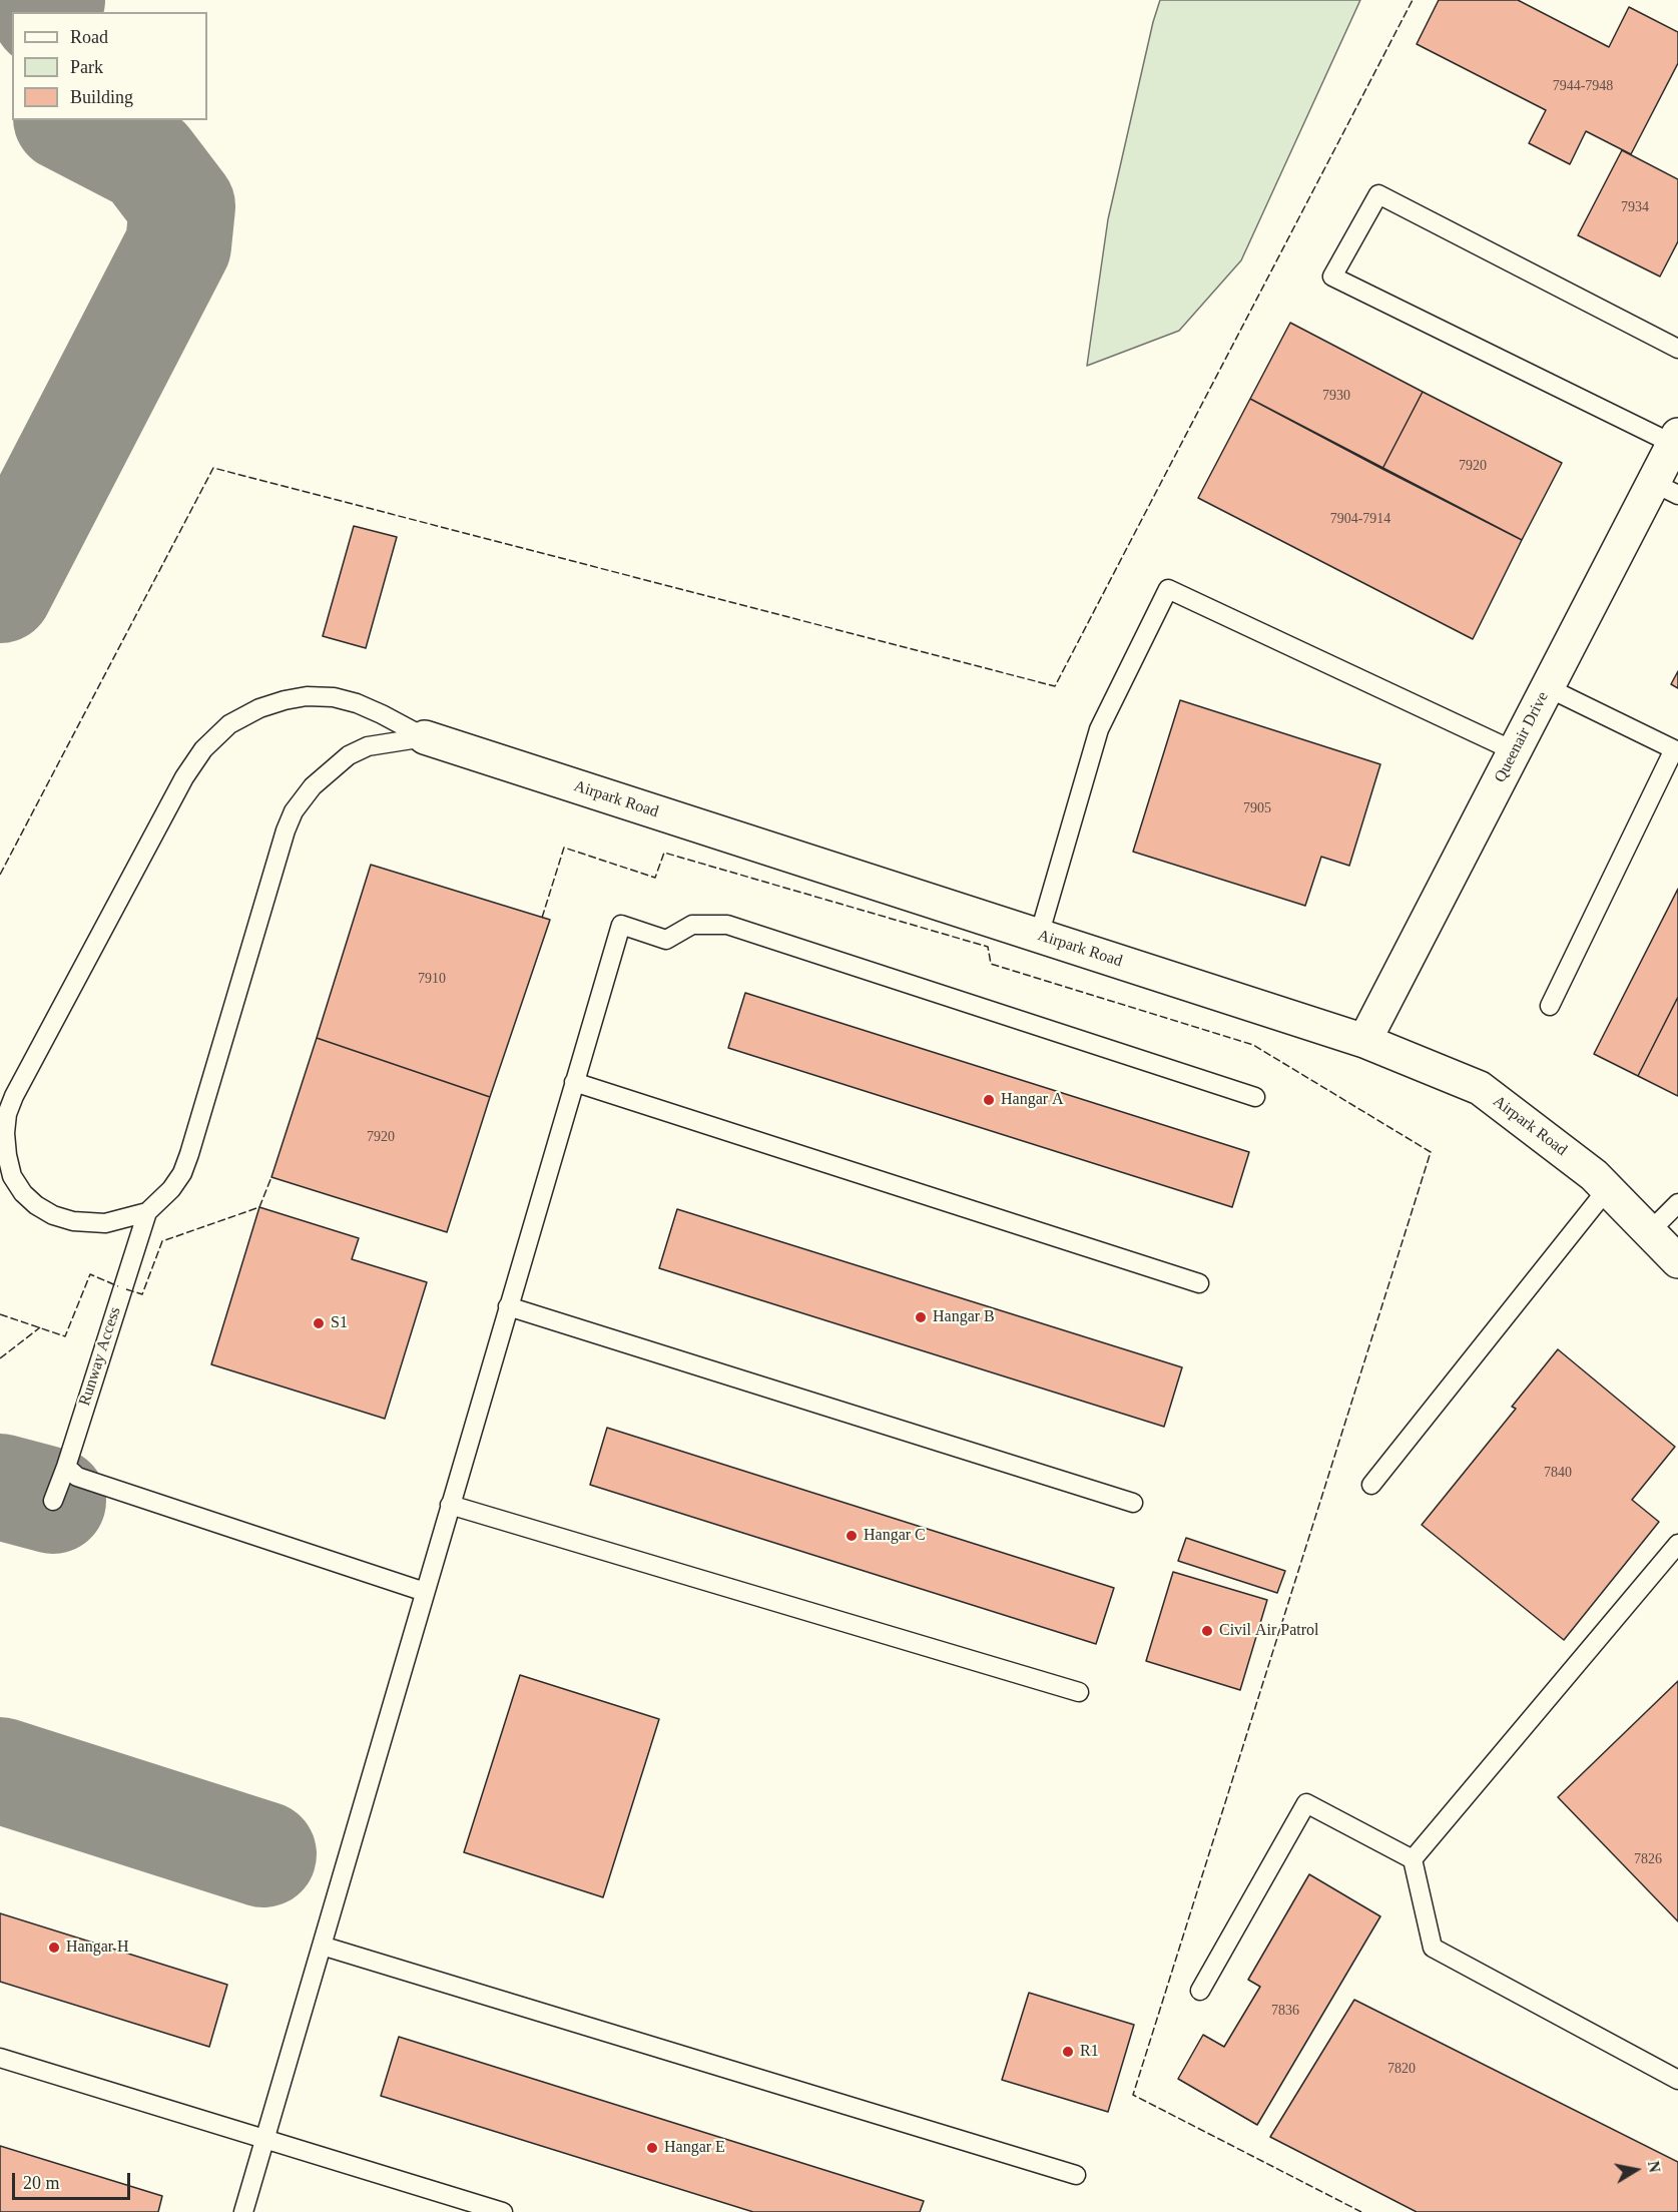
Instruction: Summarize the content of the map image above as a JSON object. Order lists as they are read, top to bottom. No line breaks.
{"streets":{"street":["Queenair Drive","Airpark Road"],"lane":["Runway Access"]},"crossings":[["Queenair Drive","Airpark Road"]],"places":["Hangar A","Hangar B","S1","Hangar C","Civil Air Patrol","Hangar H","R1","Hangar E"],"house_numbers":["7944-7948","7934","7930","7920","7904-7914","7905","7910","7920","7840","7826","7836","7820"],"legend":["Road","Park","Building"],"scale_bar":"20 m","north":"right"}
